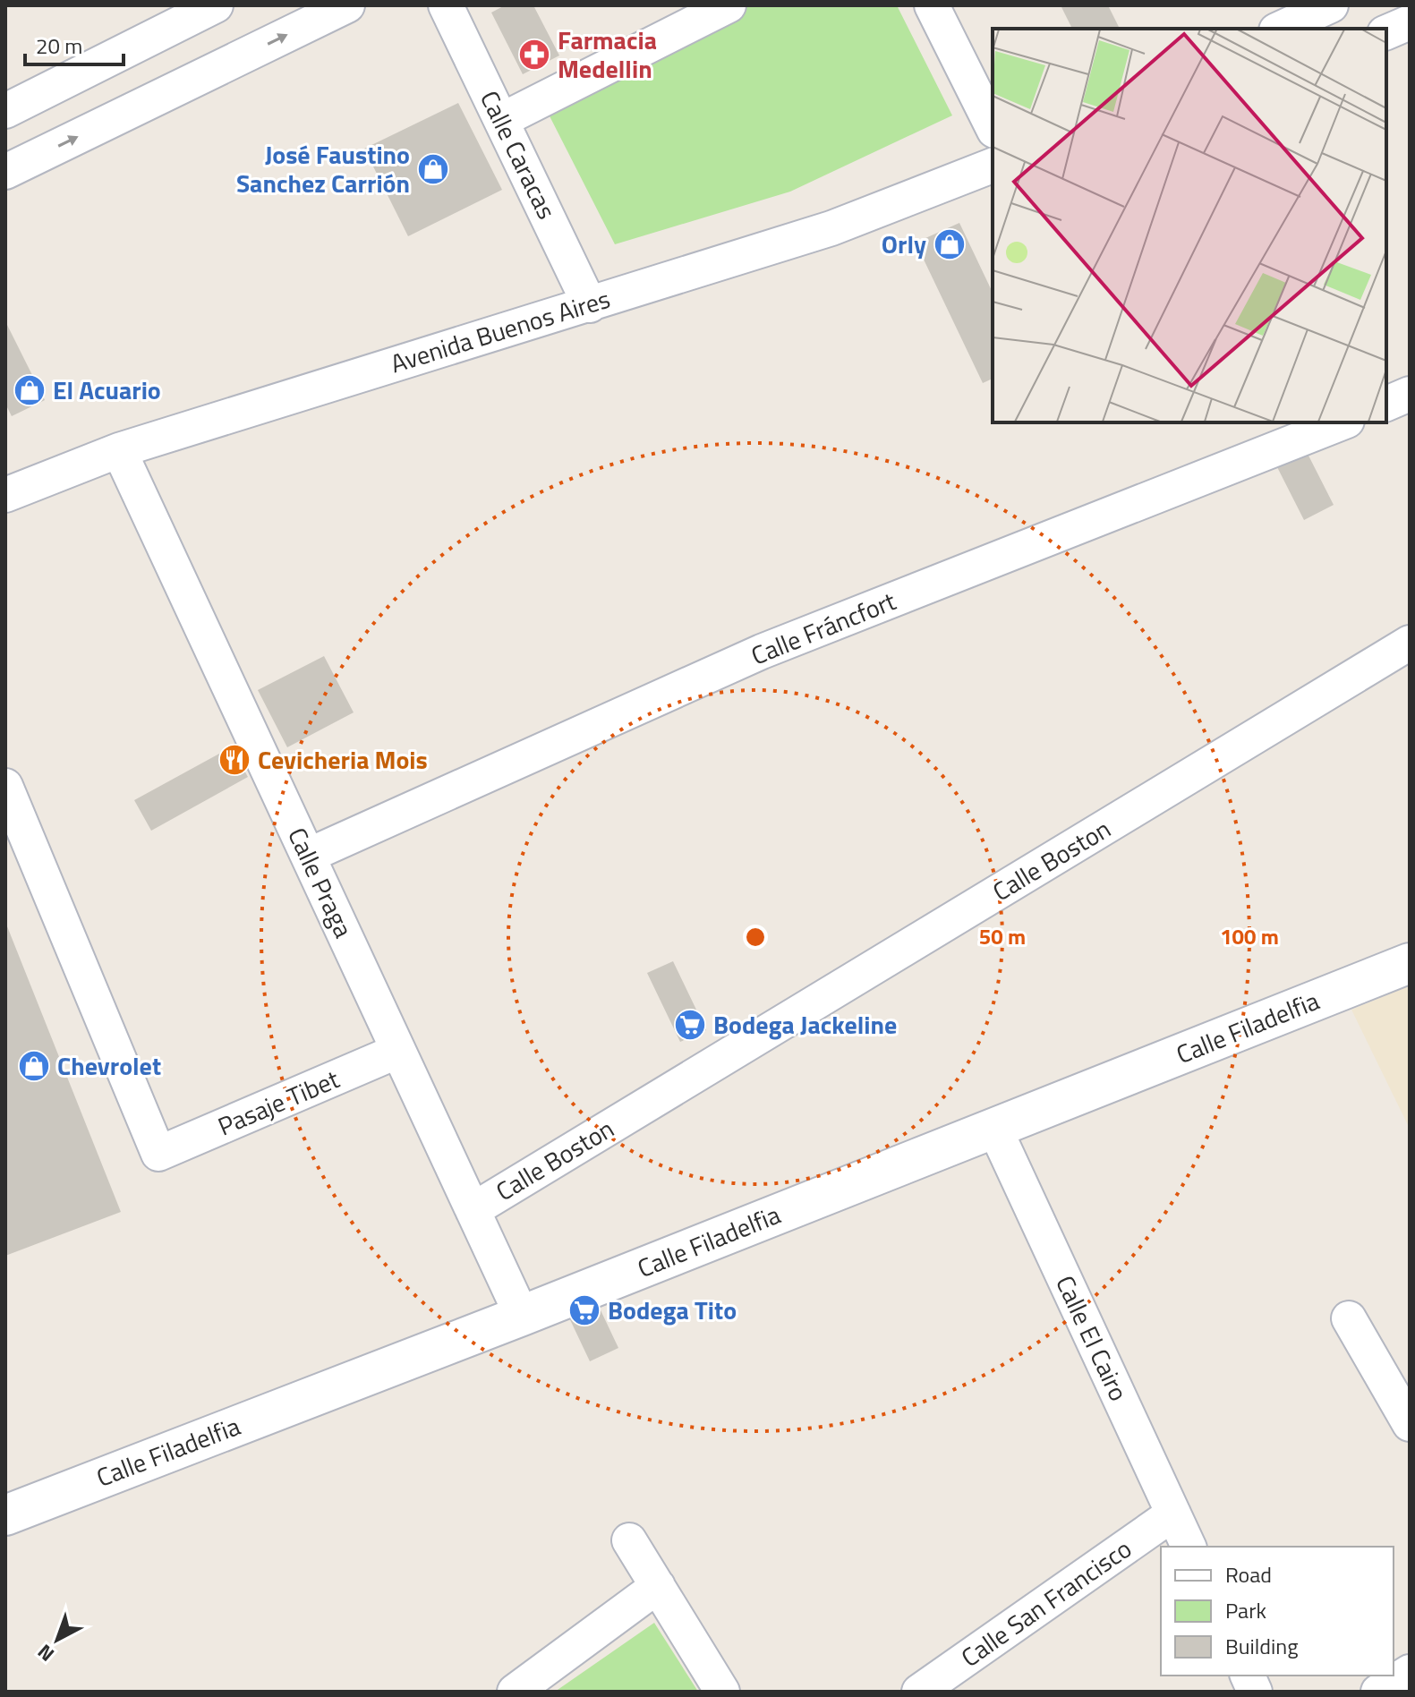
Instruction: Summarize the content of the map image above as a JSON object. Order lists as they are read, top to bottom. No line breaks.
{"streets":{"street":["Calle Caracas","Avenida Buenos Aires","Calle Fráncfort","Calle Boston","Calle Praga","Calle Filadelfia","Pasaje Tibet","Calle El Cairo","Calle San Francisco"]},"crossings":[["Calle Caracas","Avenida Buenos Aires"],["Avenida Buenos Aires","Calle Praga"],["Calle Fráncfort","Calle Praga"],["Calle Boston","Calle Praga"],["Calle Praga","Calle Filadelfia"],["Calle Praga","Pasaje Tibet"],["Calle Filadelfia","Calle El Cairo"],["Calle El Cairo","Calle San Francisco"]],"places":{"pharmacy":["Farmacia Medellin"],"shop":["José Faustino Sanchez Carrión","Orly","El Acuario","Chevrolet"],"restaurant":["Cevicheria Mois"],"supermarket":["Bodega Jackeline","Bodega Tito"]},"legend":["Road","Park","Building"],"scale_bar":"20 m","north":"bottom left","rings":["50 m","100 m"]}
